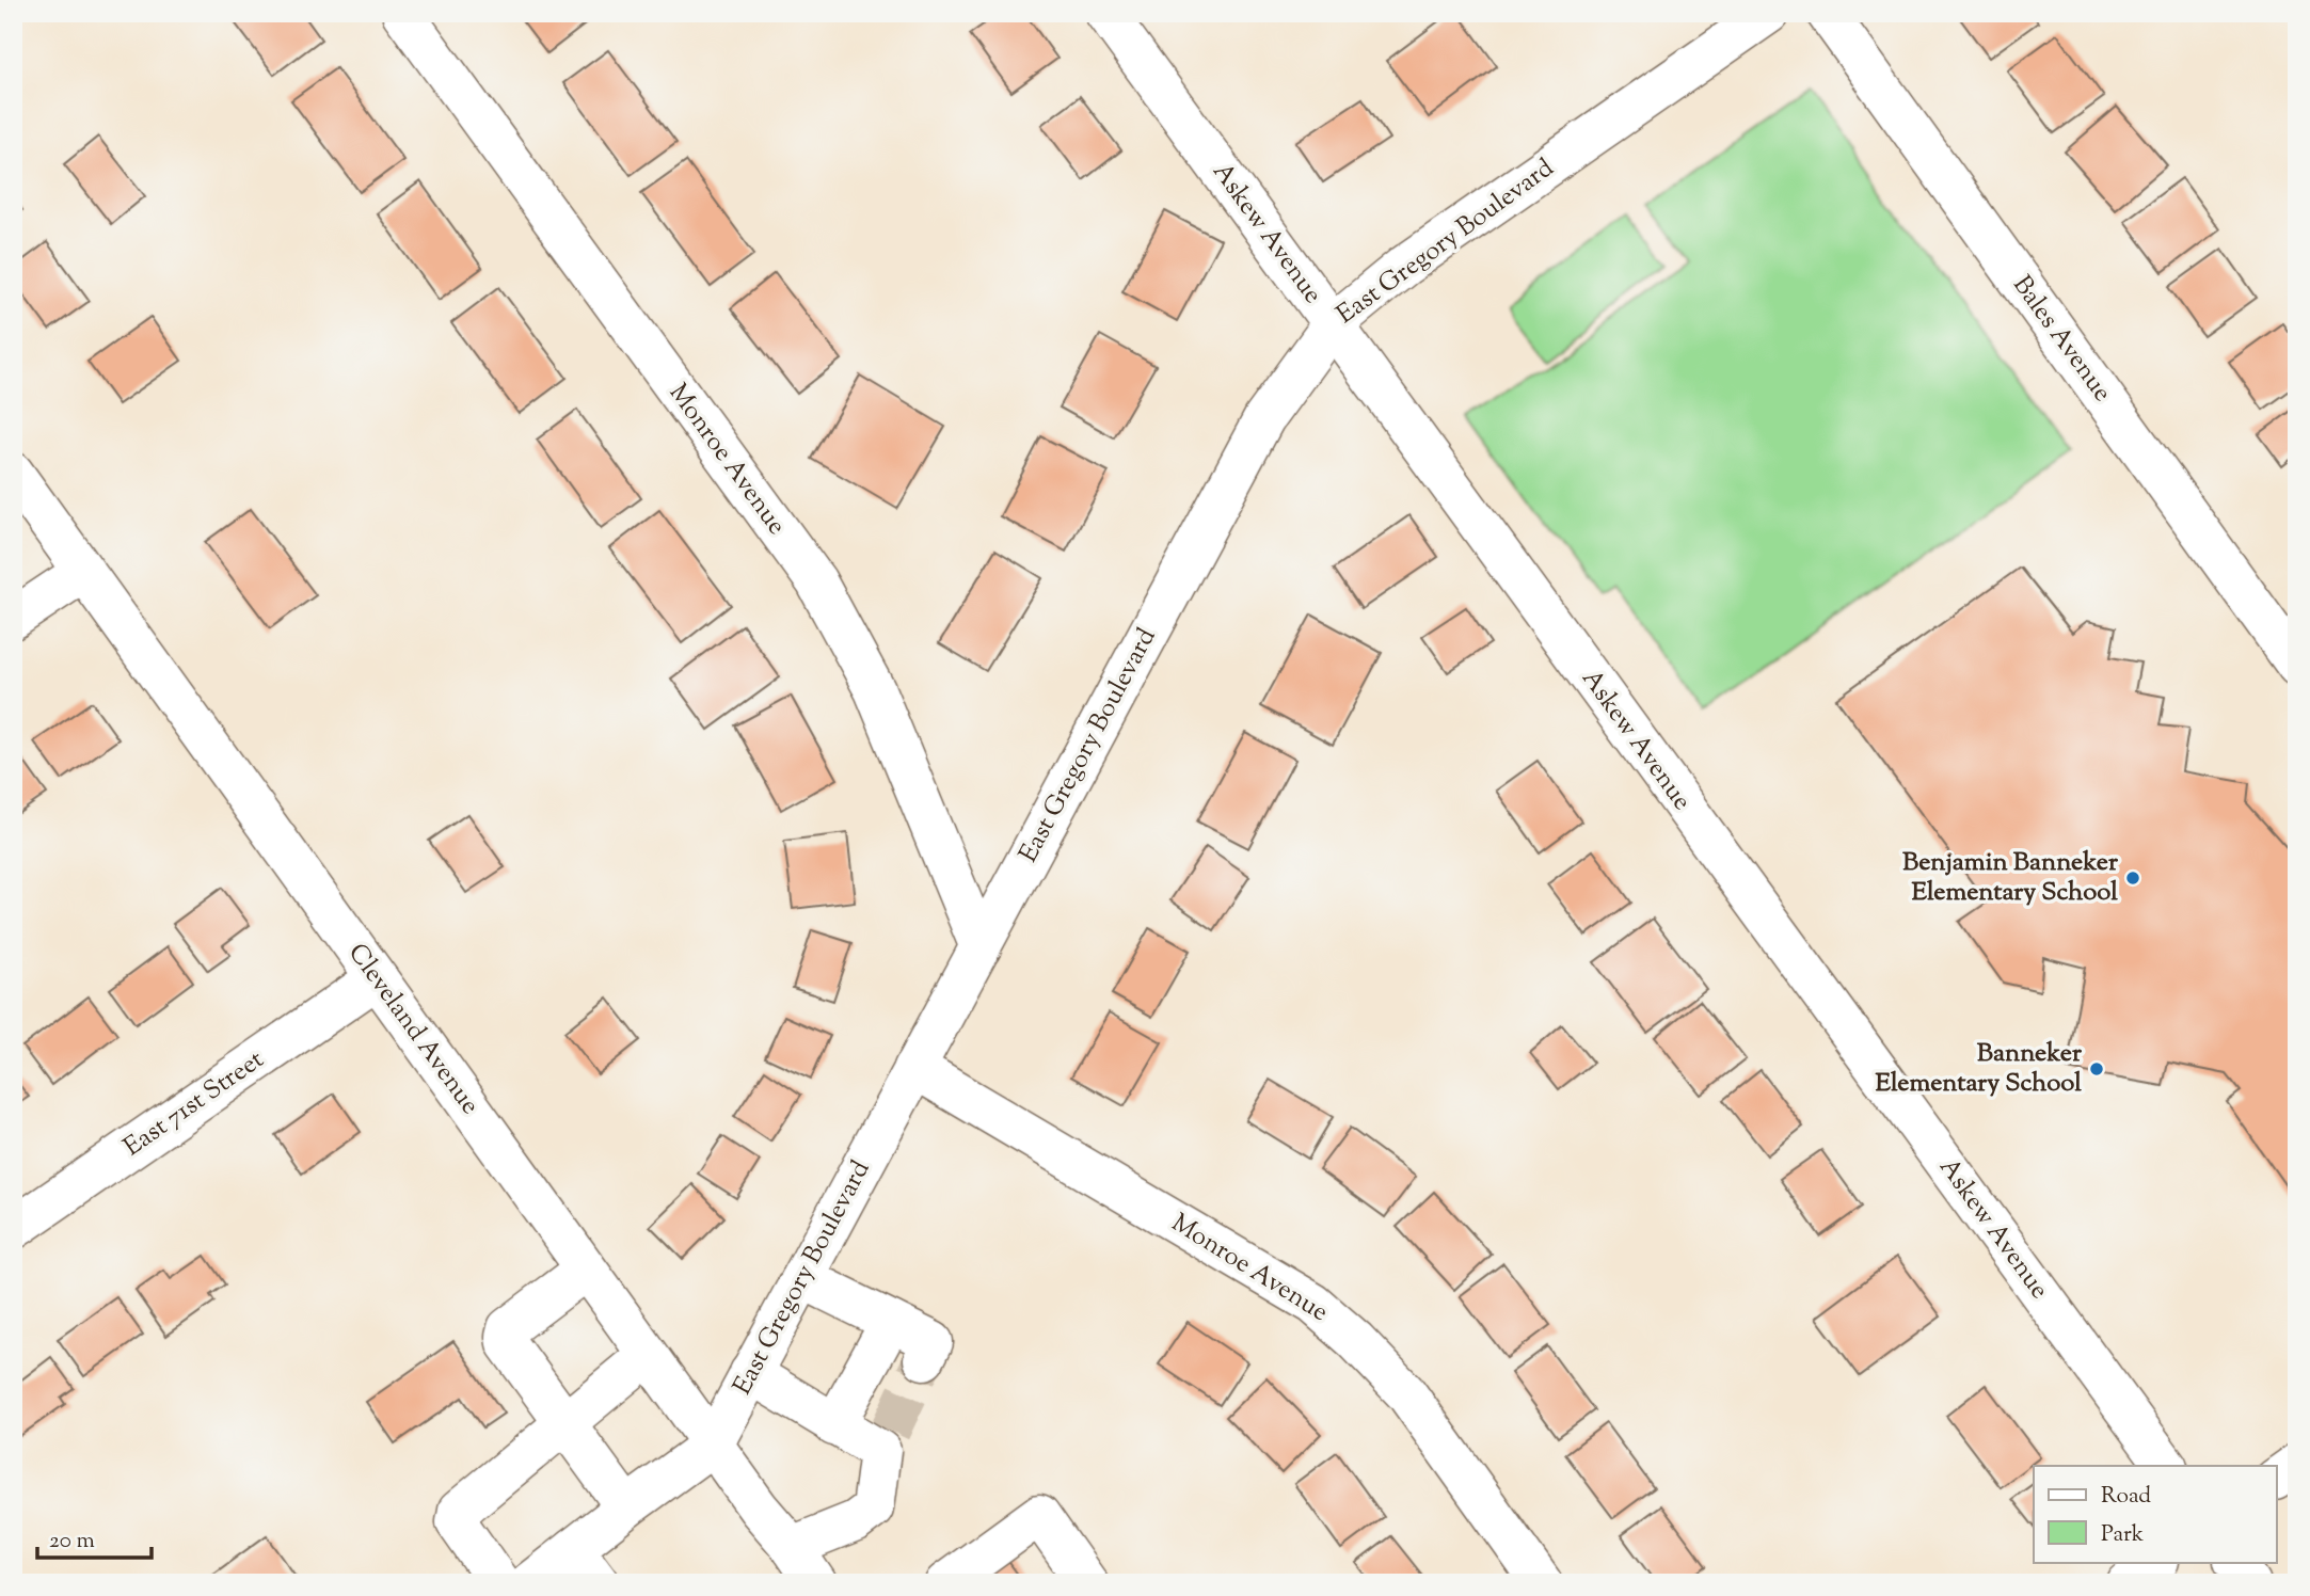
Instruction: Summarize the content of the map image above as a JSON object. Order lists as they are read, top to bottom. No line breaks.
{"streets":{"street":["Askew Avenue","East Gregory Boulevard","Bales Avenue","Monroe Avenue","Cleveland Avenue","East 71st Street"]},"crossings":[["Askew Avenue","East Gregory Boulevard"],["East Gregory Boulevard","Monroe Avenue"],["East Gregory Boulevard","Cleveland Avenue"],["Cleveland Avenue","East 71st Street"]],"places":["Benjamin Banneker Elementary School","Banneker Elementary School"],"legend":["Road","Park"],"scale_bar":"20 m"}
